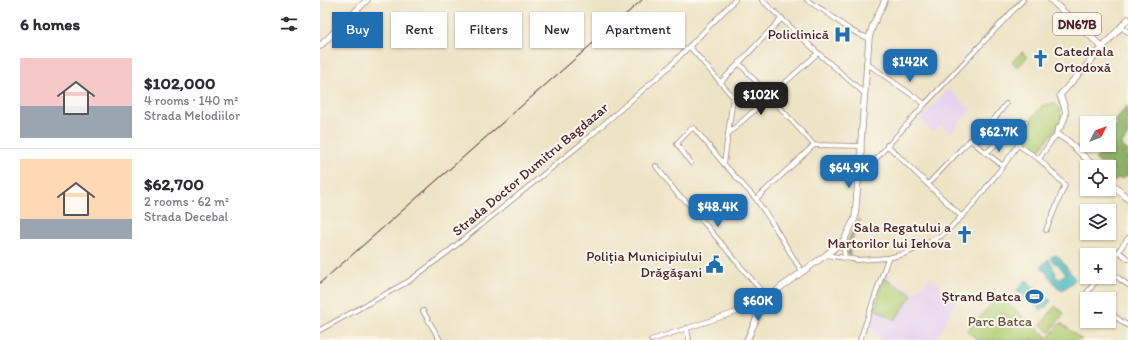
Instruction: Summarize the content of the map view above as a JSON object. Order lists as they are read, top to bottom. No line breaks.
{"streets":{"main road":["DN67B"],"street":["Strada Doctor Dumitru Bagdazar"]},"parks":["Parc Batca"],"places":{"hospital":["Policlinică"],"church":["Catedrala Ortodoxă","Sala Regatului a Martorilor lui Iehova"],"public building":["Poliția Municipiului Drăgășani"],"sports":["Ștrand Batca"]},"north":"top right","page":{"heading":"6 homes","chip":["Buy","Rent","Filters","New","Apartment"],"list":[{"name":"$102,000","note":"4 rooms · 140 m² · Strada Melodiilor"},{"name":"$62,700","note":"2 rooms · 62 m² · Strada Decebal"}],"price":["$142K","$102K","$62.7K","$64.9K","$48.4K","$60K"],"map_buttons":["+","−"]}}
